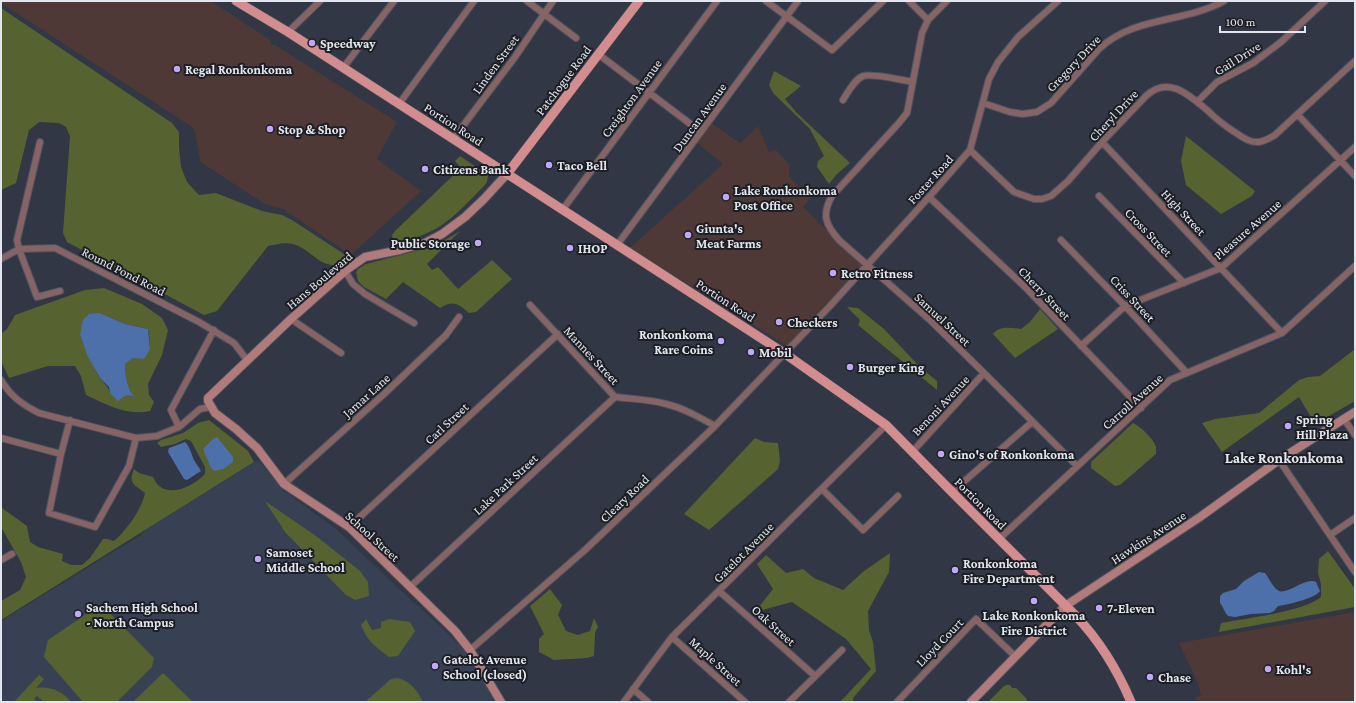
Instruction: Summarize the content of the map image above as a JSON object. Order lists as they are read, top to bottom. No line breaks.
{"streets":{"main road":["Patchogue Road","Portion Road"],"street":["Gail Drive","Gregory Drive","Linden Street","Creighton Avenue","Cheryl Drive","Duncan Avenue","Foster Road","High Street","Pleasure Avenue","Cross Street","Round Pond Road","Hans Boulevard","Cherry Street","Criss Street","Samuel Street","Mannes Street","Jamar Lane","Carroll Avenue","Benoni Avenue","Carl Street","Lake Park Street","Cleary Road","School Street","Hawkins Avenue","Gatelot Avenue","Oak Street","Lloyd Court","Maple Street"]},"crossings":[["Gail Drive","Cheryl Drive"],["Gregory Drive","Foster Road"],["Linden Street","Portion Road"],["Patchogue Road","Portion Road"],["Patchogue Road","Hans Boulevard"],["Creighton Avenue","Portion Road"],["Cheryl Drive","Foster Road"],["Cheryl Drive","High Street"],["Duncan Avenue","Portion Road"],["Portion Road","Foster Road"],["Portion Road","Hans Boulevard"],["Portion Road","Carroll Avenue"],["Portion Road","Benoni Avenue"],["Portion Road","Cleary Road"],["Portion Road","Hawkins Avenue"],["Portion Road","Gatelot Avenue"],["Foster Road","Cherry Street"],["Foster Road","Samuel Street"],["Foster Road","Cleary Road"],["High Street","Pleasure Avenue"],["High Street","Carroll Avenue"],["Pleasure Avenue","Cross Street"],["Pleasure Avenue","Cherry Street"],["Pleasure Avenue","Criss Street"],["Round Pond Road","Hans Boulevard"],["Hans Boulevard","School Street"],["Cherry Street","Carroll Avenue"],["Criss Street","Carroll Avenue"],["Samuel Street","Carroll Avenue"],["Samuel Street","Benoni Avenue"],["Mannes Street","Carl Street"],["Mannes Street","Lake Park Street"],["Mannes Street","Cleary Road"],["Jamar Lane","School Street"],["Carl Street","School Street"],["Lake Park Street","School Street"],["Cleary Road","School Street"],["Hawkins Avenue","Lloyd Court"],["Gatelot Avenue","Oak Street"],["Gatelot Avenue","Maple Street"]],"districts":["Lake Ronkonkoma"],"places":["Speedway","Regal Ronkonkoma","Stop & Shop","Taco Bell","Citizens Bank","Lake Ronkonkoma Post Office","Giunta's Meat Farms","Public Storage","IHOP","Retro Fitness","Checkers","Ronkonkoma Rare Coins","Mobil","Burger King","Spring Hill Plaza","Gino's of Ronkonkoma","Samoset Middle School","Ronkonkoma Fire Department","Lake Ronkonkoma Fire District","7-Eleven","Sachem High School - North Campus","Gatelot Avenue School (closed)","Kohl's","Chase"],"scale_bar":"100 m"}
